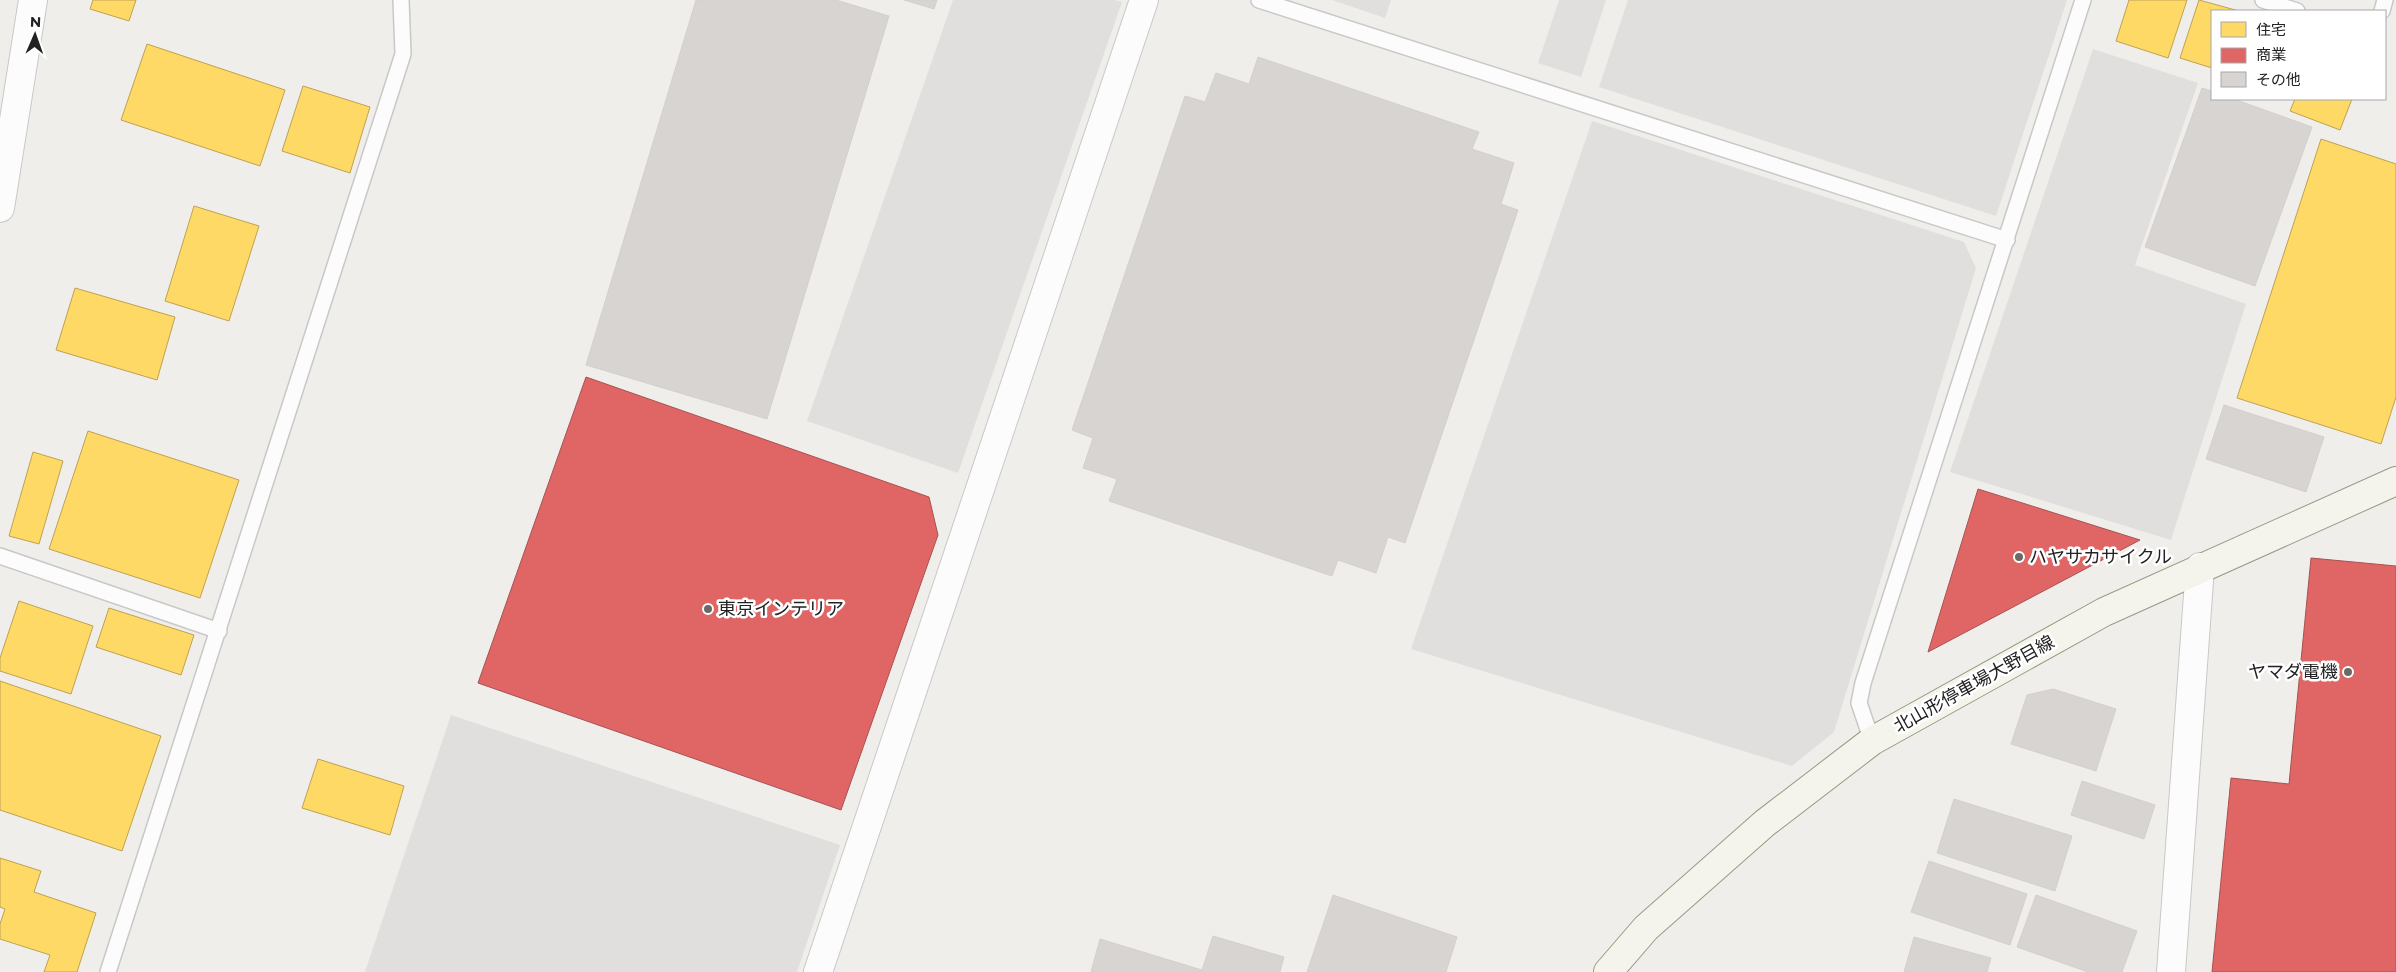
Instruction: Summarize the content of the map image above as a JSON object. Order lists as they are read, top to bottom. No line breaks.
{"streets":{"main road":["北山形停車場大野目線"]},"places":["ハヤサカサイクル","東京インテリア","ヤマダ電機"],"legend":["住宅","商業","その他"],"north":"top"}
